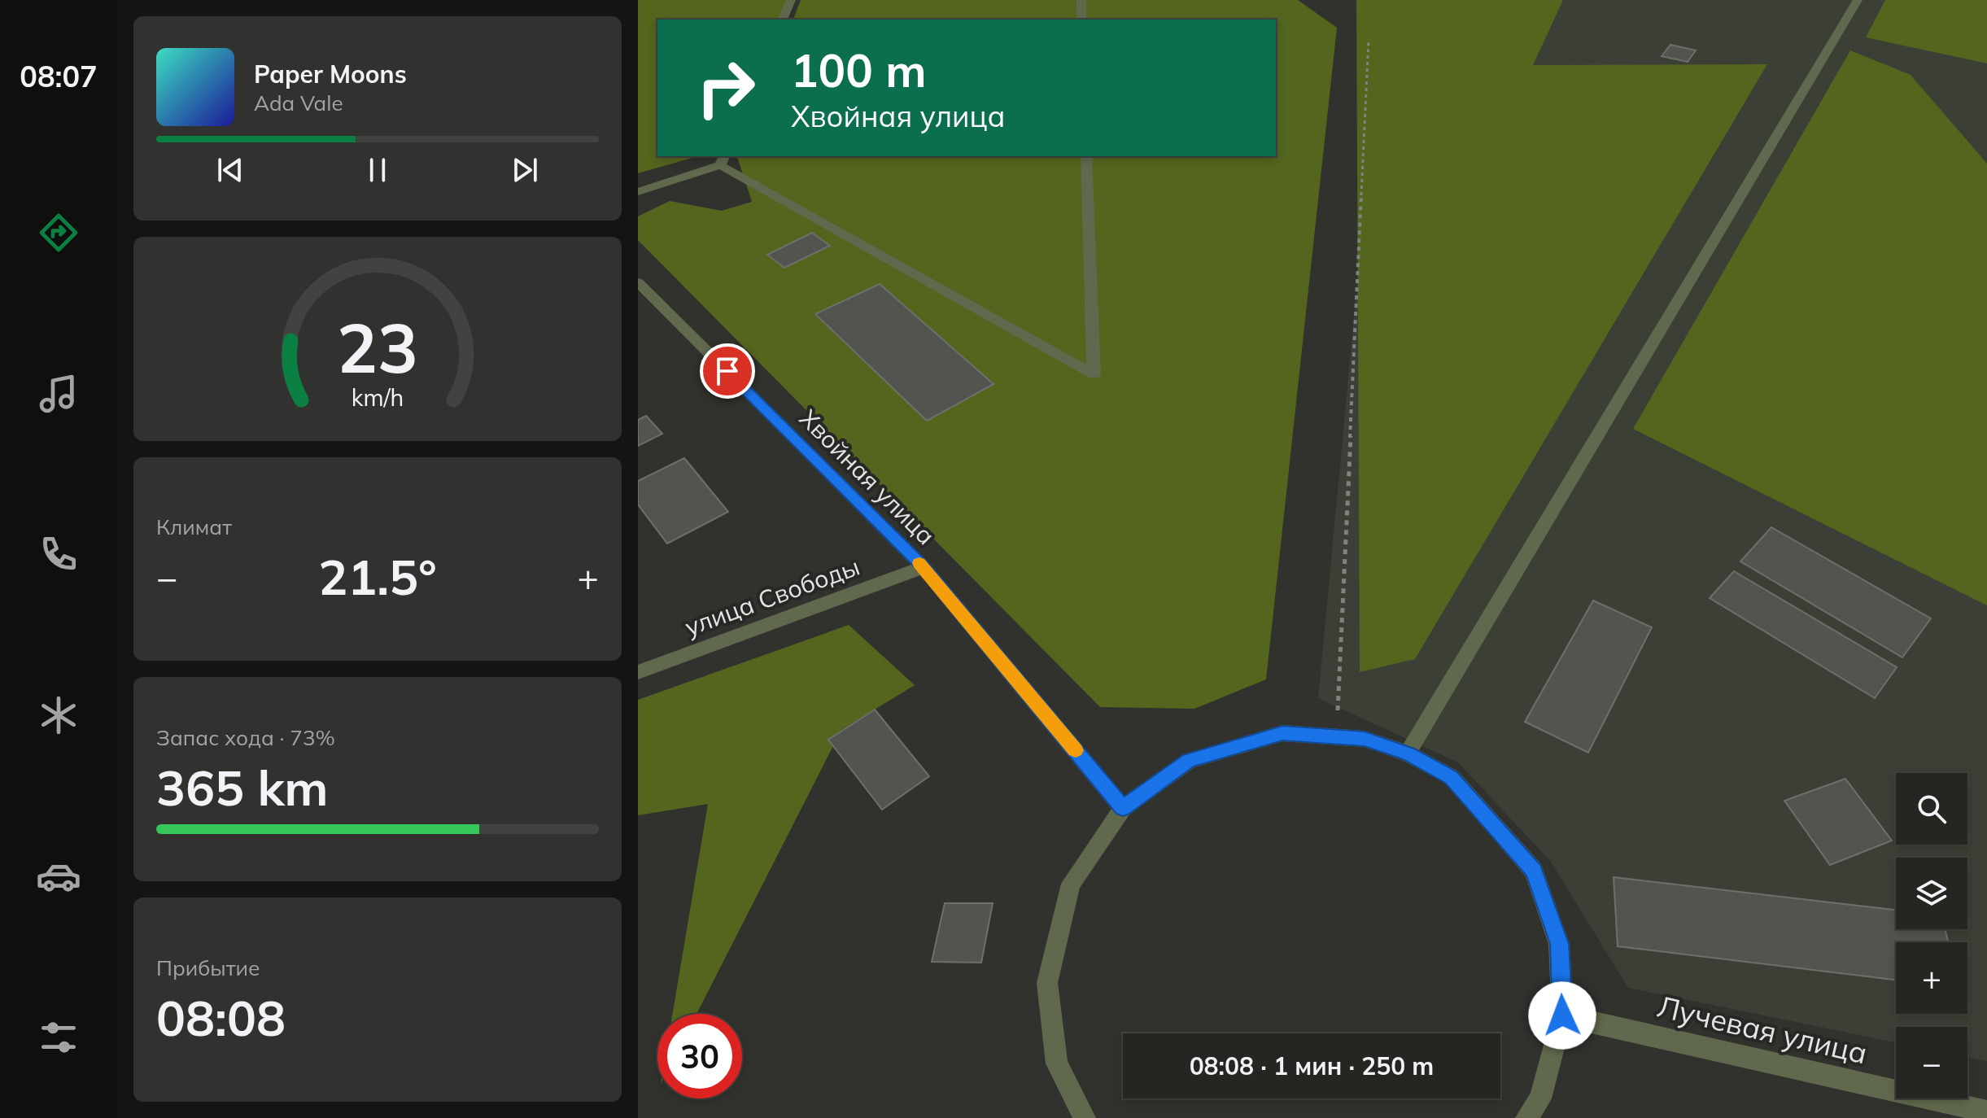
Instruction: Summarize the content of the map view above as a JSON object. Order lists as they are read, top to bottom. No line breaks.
{"streets":{"street":["Хвойная улица","улица Свободы","Лучевая улица"]},"crossings":[["Хвойная улица","улица Свободы"]],"page":{"tabs":"08:07","turn":["100 m","Хвойная улица"],"song":["Paper Moons","Ada Vale"],"tile":["Климат",["Запас хода · 73%","365 km"],["Прибытие","08:08"]],"heat":["−","21.5°","+"],"map_buttons":["+","−"],"limit":"30","trip":"08:08 · 1 мин · 250 m","gauge":["23","km/h"]}}
